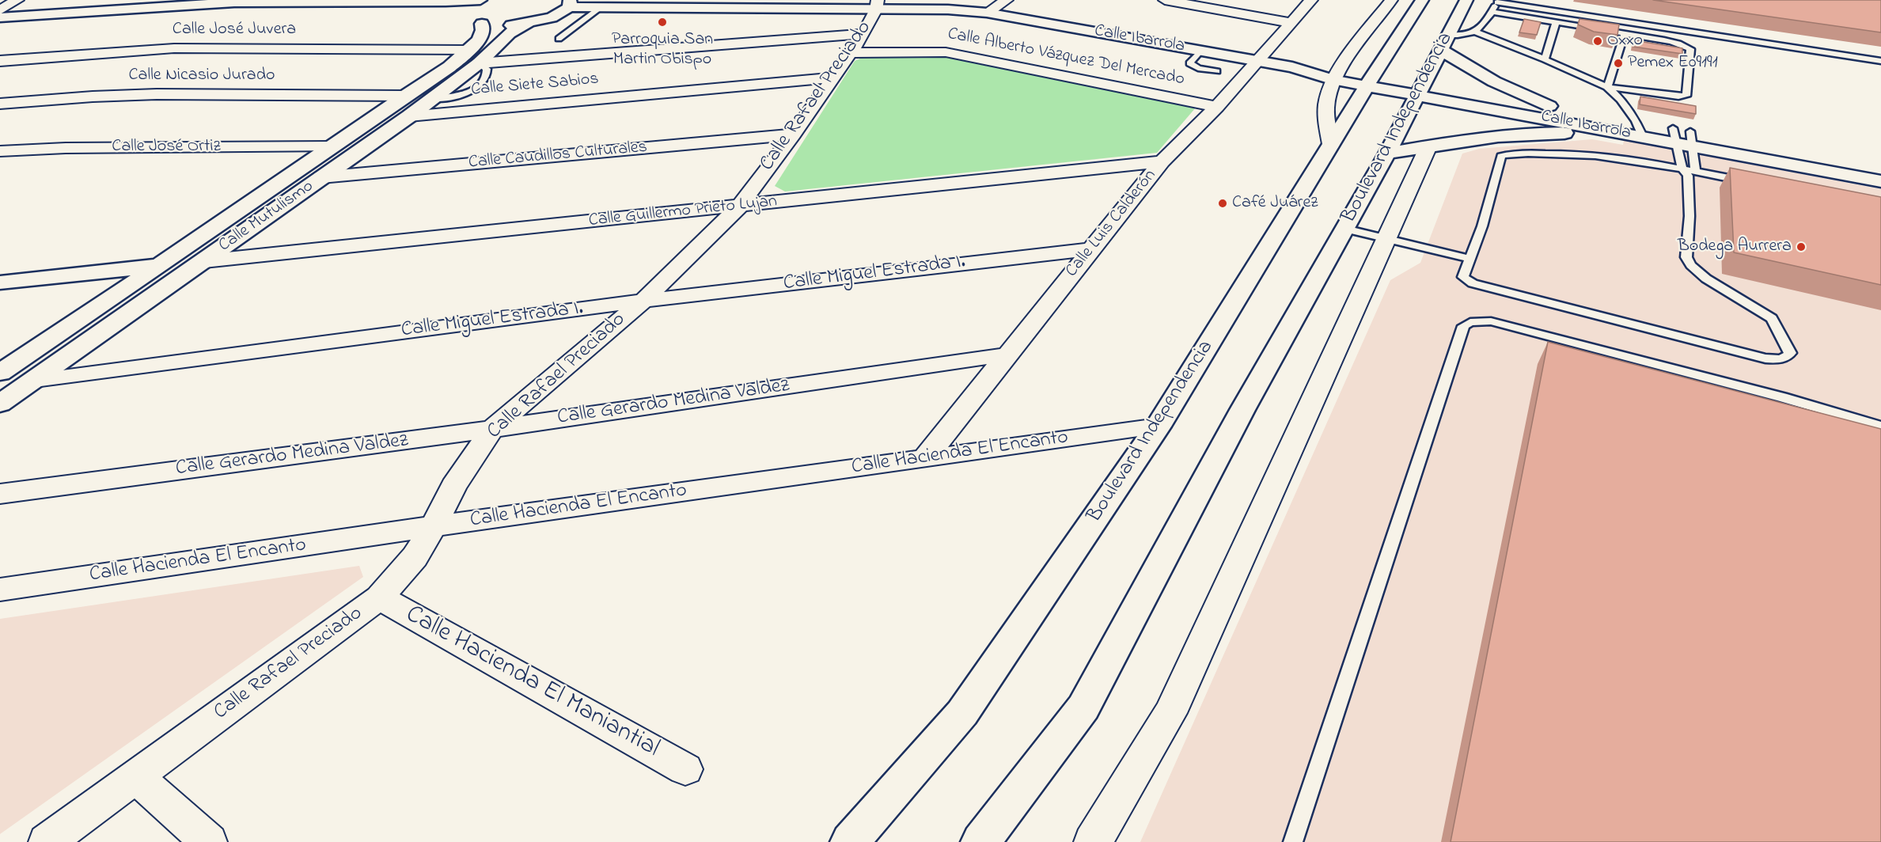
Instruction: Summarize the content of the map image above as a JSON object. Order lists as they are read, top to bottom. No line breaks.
{"streets":{"main road":["Calle Ibarrola","Boulevard Independencia","Calle Mutulismo"],"street":["Calle José Juvera","Calle Alberto Vázquez Del Mercado","Calle Nicasio Jurado","Calle Siete Sabios","Calle Rafael Preciado","Calle José Ortiz","Calle Caudillos Culturales","Calle Guillermo Prieto Lujan","Calle Luis Calderón","Calle Miguel Estrada I.","Calle Gerardo Medina Valdez","Calle Hacienda El Encanto","Calle Hacienda El Maniantial"]},"crossings":[["Calle José Juvera","Calle Rafael Preciado"],["Calle José Juvera","Calle Mutulismo"],["Calle Ibarrola","Calle Rafael Preciado"],["Calle Ibarrola","Boulevard Independencia"],["Calle Ibarrola","Calle Luis Calderón"],["Calle Alberto Vázquez Del Mercado","Calle Rafael Preciado"],["Calle Alberto Vázquez Del Mercado","Calle Luis Calderón"],["Calle Nicasio Jurado","Calle Mutulismo"],["Calle Siete Sabios","Calle Rafael Preciado"],["Calle Siete Sabios","Calle Mutulismo"],["Calle Rafael Preciado","Calle Caudillos Culturales"],["Calle Rafael Preciado","Calle Guillermo Prieto Lujan"],["Calle Rafael Preciado","Calle Miguel Estrada I."],["Calle Rafael Preciado","Calle Gerardo Medina Valdez"],["Calle Rafael Preciado","Calle Hacienda El Encanto"],["Calle Rafael Preciado","Calle Hacienda El Maniantial"],["Boulevard Independencia","Calle Hacienda El Encanto"],["Calle José Ortiz","Calle Mutulismo"],["Calle Caudillos Culturales","Calle Mutulismo"],["Calle Guillermo Prieto Lujan","Calle Mutulismo"],["Calle Guillermo Prieto Lujan","Calle Luis Calderón"],["Calle Mutulismo","Calle Miguel Estrada I."],["Calle Luis Calderón","Calle Miguel Estrada I."],["Calle Luis Calderón","Calle Gerardo Medina Valdez"],["Calle Luis Calderón","Calle Hacienda El Encanto"]],"places":["Parroquia San Martin Obispo","Oxxo","Pemex E09191","Café Juárez","Bodega Aurrera"]}
